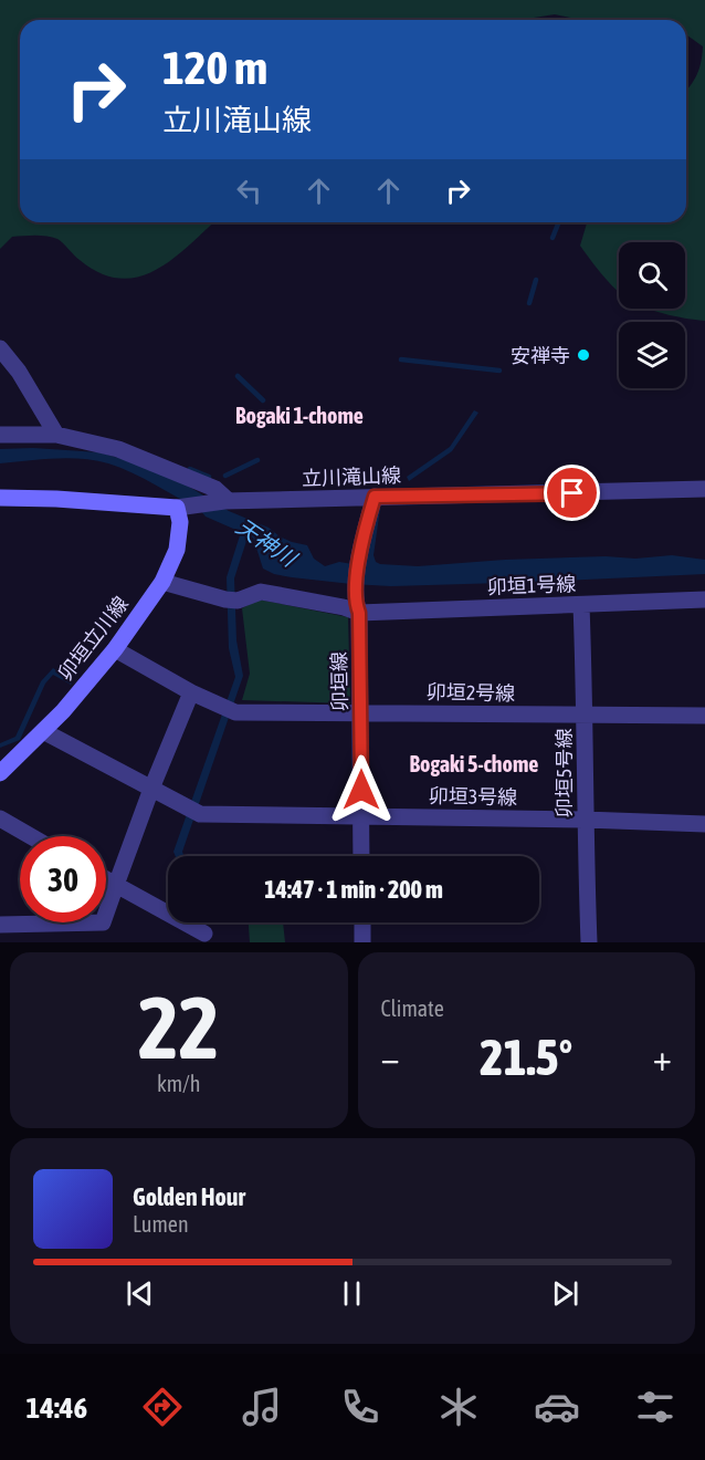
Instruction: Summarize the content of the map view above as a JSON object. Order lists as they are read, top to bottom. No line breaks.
{"streets":{"street":["立川滝山線","卯垣1号線","卯垣立川線","卯垣線","卯垣2号線","卯垣5号線","卯垣3号線"]},"crossings":[["立川滝山線","卯垣立川線"],["立川滝山線","卯垣線"],["卯垣1号線","卯垣立川線"],["卯垣1号線","卯垣線"],["卯垣1号線","卯垣5号線"],["卯垣線","卯垣2号線"],["卯垣線","卯垣3号線"],["卯垣2号線","卯垣5号線"],["卯垣5号線","卯垣3号線"]],"districts":["Bogaki 1-chome","Bogaki 5-chome"],"water":["天神川"],"places":["安禅寺"],"page":{"turn":["120 m","立川滝山線"],"limit":"30","trip":"14:47 · 1 min · 200 m","tile":[["22","km/h"],"Climate"],"heat":["−","21.5°","+"],"song":["Golden Hour","Lumen"],"tabs":"14:46"}}
